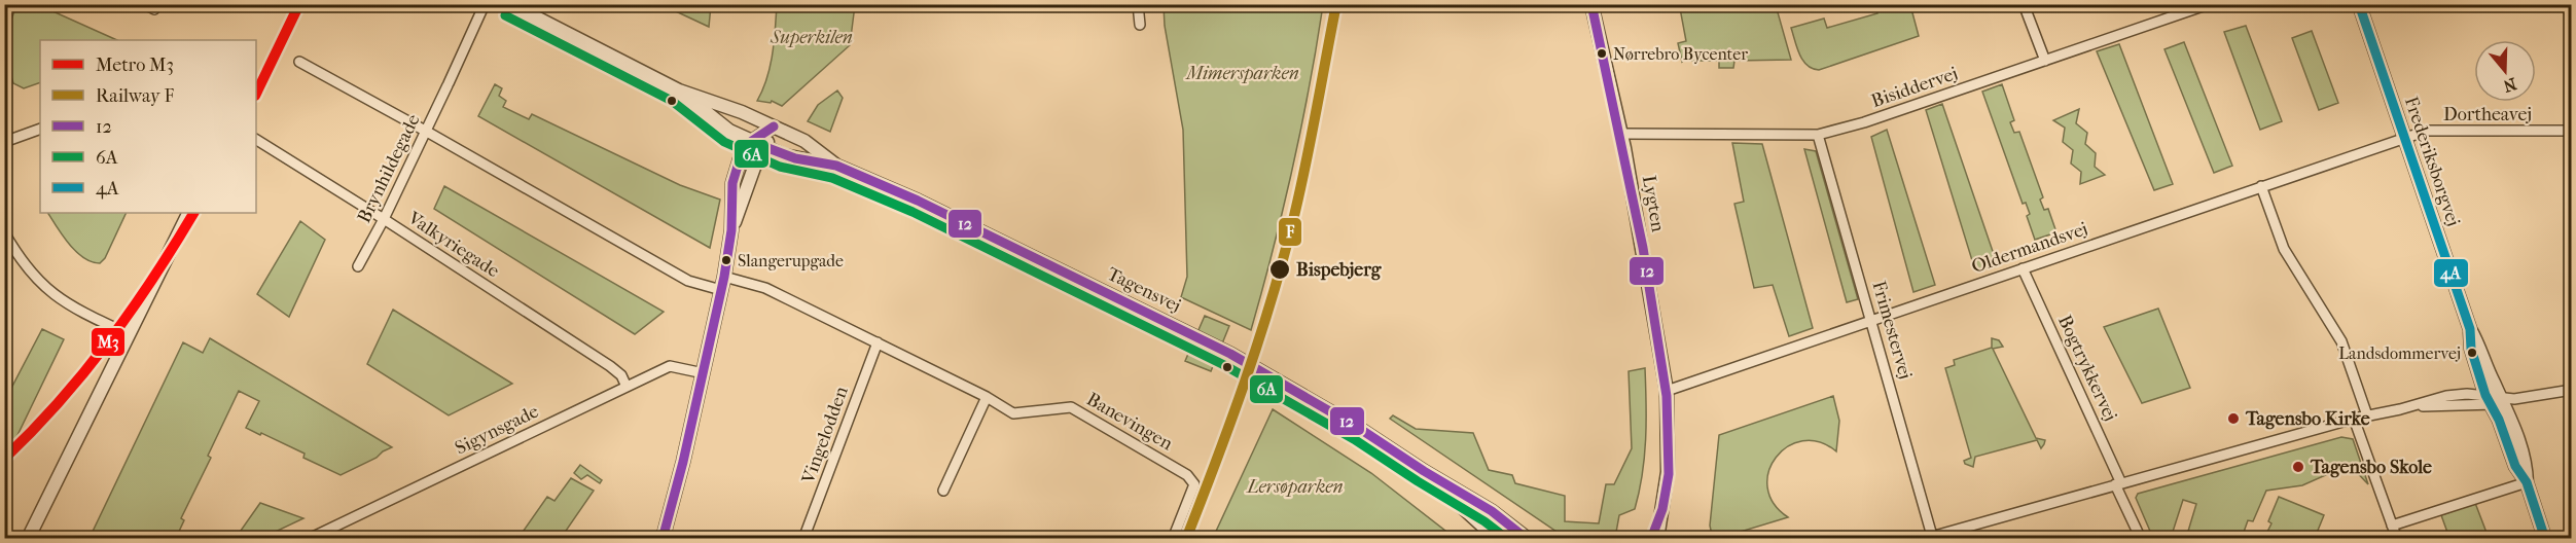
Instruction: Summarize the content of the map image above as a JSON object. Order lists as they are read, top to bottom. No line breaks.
{"streets":{"street":["Bisiddervej","Dortheavej","Frederiksborgvej","Brynhildegade","Lygten","Valkyriegade","Oldermandsvej","Tagensvej","Frimestervej","Bogtrykkervej","Banevingen","Sigynsgade","Vingelodden"]},"crossings":[["Bisiddervej","Lygten"],["Bisiddervej","Frimestervej"],["Dortheavej","Frederiksborgvej"],["Dortheavej","Oldermandsvej"],["Frederiksborgvej","Oldermandsvej"],["Brynhildegade","Valkyriegade"],["Lygten","Oldermandsvej"],["Valkyriegade","Sigynsgade"],["Oldermandsvej","Frimestervej"],["Oldermandsvej","Bogtrykkervej"],["Banevingen","Vingelodden"]],"parks":["Superkilen","Mimersparken","Lersøparken"],"places":["Nørrebro Bycenter","Slangerupgade","Bispebjerg","Landsdommervej","Tagensbo Kirke","Tagensbo Skole"],"lines":["metro line M3","rail line F","transit line 12","transit line 4A","transit line 6A"],"legend":["Metro M3","Railway F","12","6A","4A"],"north":"bottom"}
